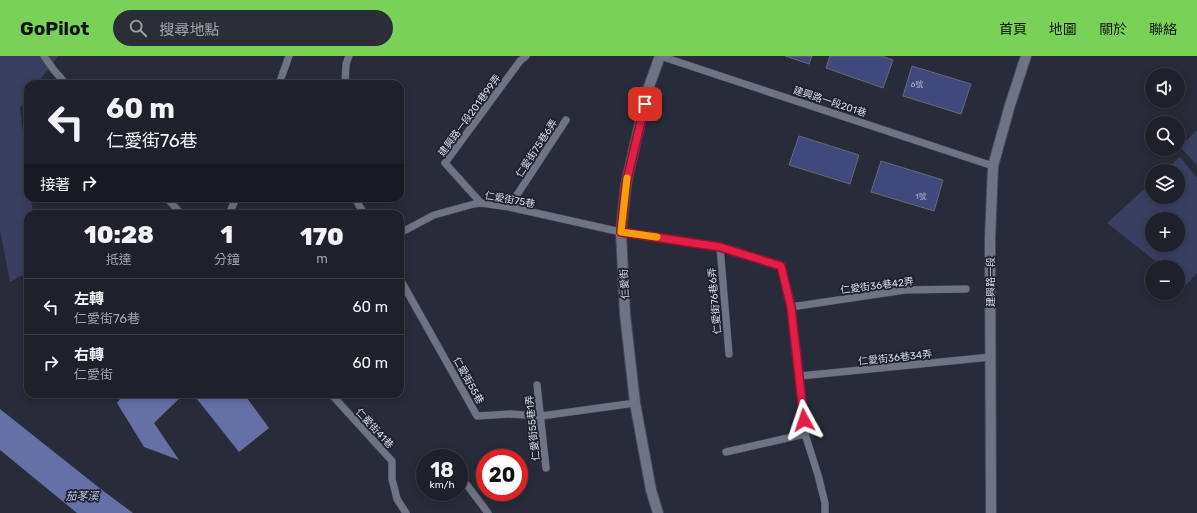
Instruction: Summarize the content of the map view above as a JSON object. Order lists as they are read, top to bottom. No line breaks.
{"streets":{"street":["建興路一段","仁愛街"],"lane":["建興路一段201巷","建興路一段201巷99弄","仁愛街75巷6弄","仁愛街75巷","仁愛街36巷42弄","仁愛街76巷6弄","仁愛街36巷34弄","仁愛街55巷","仁愛街41巷","仁愛街55巷1弄"]},"crossings":[["建興路一段201巷","建興路一段"],["建興路一段201巷","仁愛街"],["建興路一段201巷99弄","仁愛街75巷"],["仁愛街75巷6弄","仁愛街75巷"],["仁愛街75巷","仁愛街"],["仁愛街75巷","仁愛街36巷42弄"],["仁愛街75巷","仁愛街76巷6弄"],["建興路一段","仁愛街36巷34弄"],["仁愛街","仁愛街55巷"],["仁愛街55巷","仁愛街55巷1弄"]],"water":["茄苳溪"],"house_numbers":["6號","1號"],"page":{"header":"GoPilot","search":"搜尋地點","nav":["首頁","地圖","關於","聯絡"],"map_buttons":["+","−"],"turn":["60 m","仁愛街76巷"],"then":"接著","eta":["10:28","抵達","1","分鐘","170","m"],"list":[{"name":"左轉","note":"仁愛街76巷","value":"60 m"},{"name":"右轉","note":"仁愛街","value":"60 m"}],"speed":"18 km/h","limit":"20"}}
